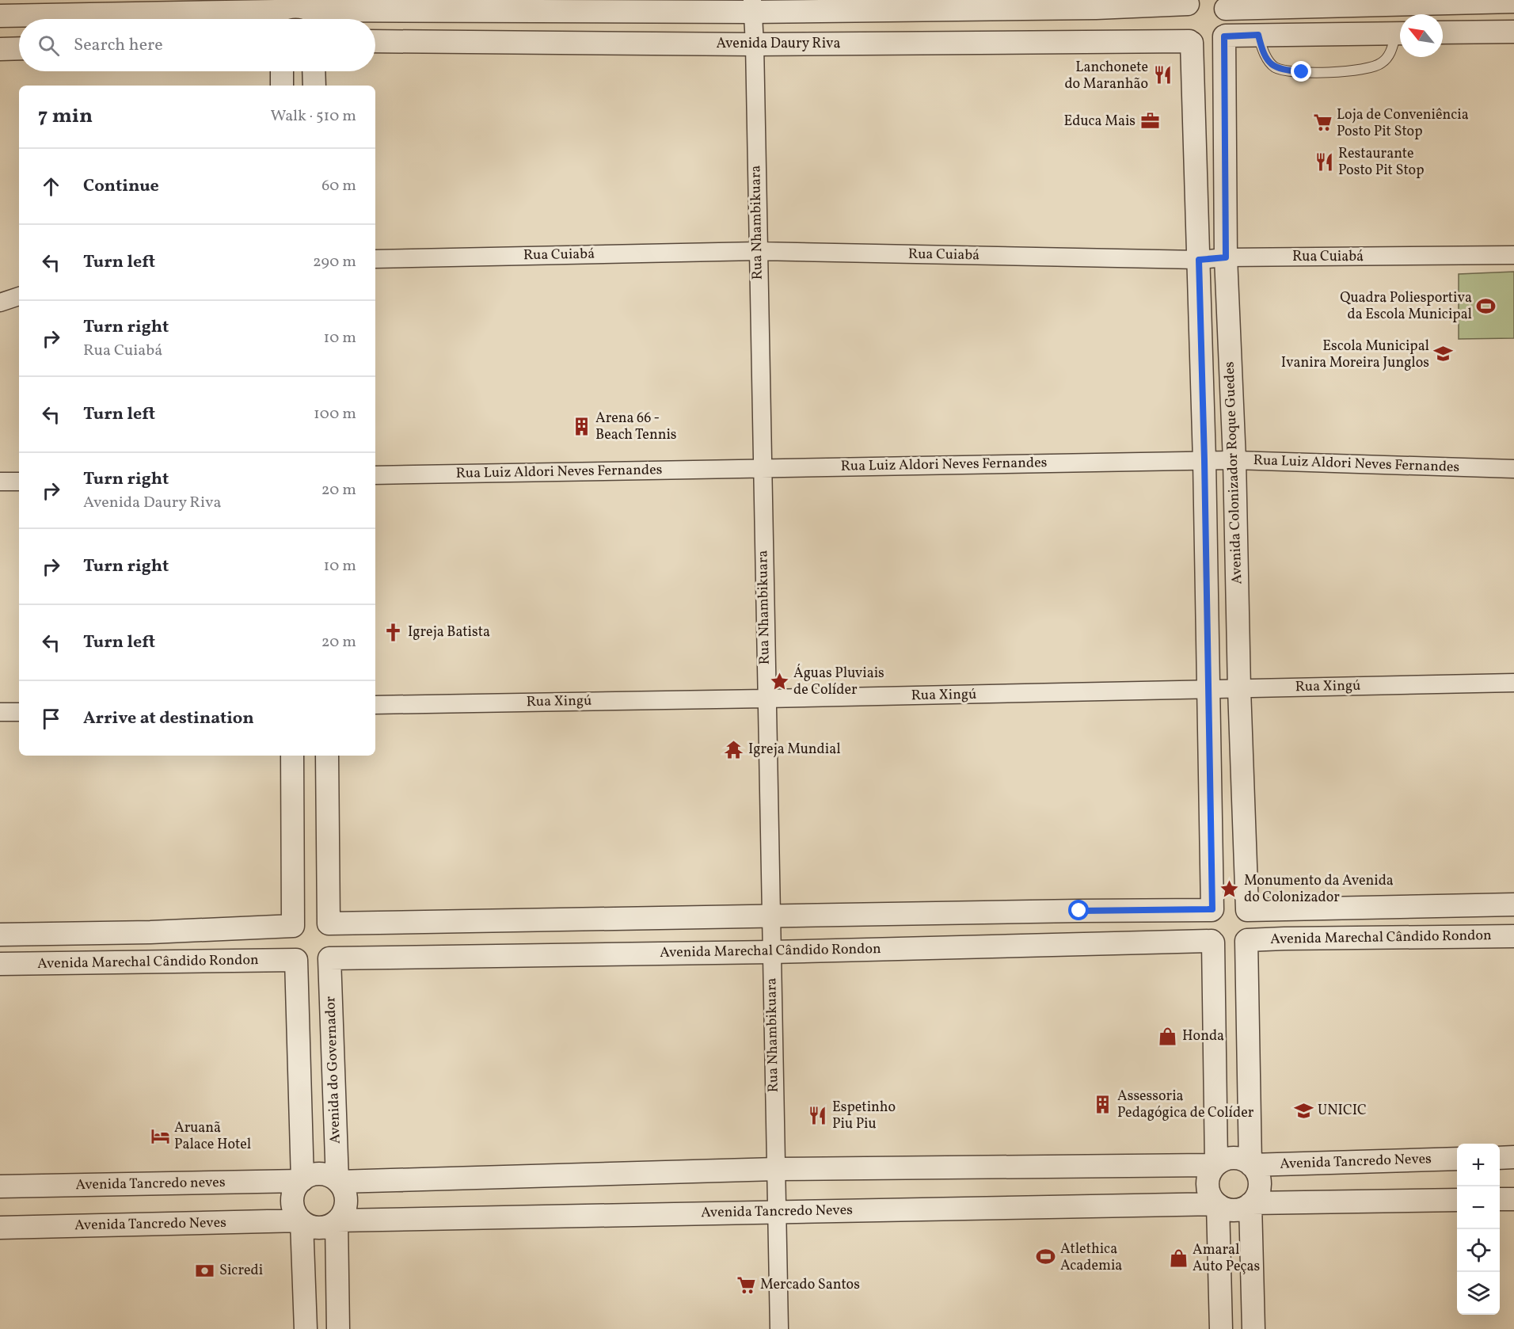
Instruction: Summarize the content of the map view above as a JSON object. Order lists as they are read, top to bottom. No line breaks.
{"streets":{"street":["Avenida Daury Riva","Rua Nhambikuara","Rua Cuiabá","Rua Luiz Aldori Neves Fernandes","Avenida Colonizador Roque Guedes","Rua Xingú","Avenida Marechal Cândido Rondon","Avenida do Governador","Avenida Tancredo Neves","Avenida Tancredo neves"]},"crossings":[["Avenida Daury Riva","Rua Nhambikuara"],["Avenida Daury Riva","Avenida Colonizador Roque Guedes"],["Rua Nhambikuara","Rua Cuiabá"],["Rua Nhambikuara","Rua Luiz Aldori Neves Fernandes"],["Rua Nhambikuara","Rua Xingú"],["Rua Nhambikuara","Avenida Marechal Cândido Rondon"],["Rua Nhambikuara","Avenida Tancredo Neves"],["Rua Cuiabá","Avenida Colonizador Roque Guedes"],["Rua Luiz Aldori Neves Fernandes","Avenida Colonizador Roque Guedes"],["Avenida Colonizador Roque Guedes","Rua Xingú"],["Avenida Colonizador Roque Guedes","Avenida Marechal Cândido Rondon"],["Avenida Marechal Cândido Rondon","Avenida do Governador"],["Avenida do Governador","Avenida Tancredo Neves"],["Avenida do Governador","Avenida Tancredo neves"],["Avenida Tancredo Neves","Avenida Tancredo neves"]],"places":{"restaurant":["Lanchonete do Maranhão","Restaurante Posto Pit Stop","Espetinho Piu Piu"],"office":["Educa Mais"],"supermarket":["Loja de Conveniência Posto Pit Stop","Mercado Santos"],"sports":["Quadra Poliesportiva da Escola Municipal","Atlethica Academia"],"school or university":["Escola Municipal Ivanira Moreira Junglos","UNICIC"],"building":["Arena 66 - Beach Tennis","Assessoria Pedagógica de Colíder"],"church":["Igreja Batista"],"place":["Águas Pluviais de Colíder","Monumento da Avenida do Colonizador"],"temple":["Igreja Mundial"],"shop":["Honda","Amaral Auto Peças"],"hotel":["Aruanã Palace Hotel"],"bank":["Sicredi"]},"north":"top left","page":{"search":"Search here","heading":["7 min","Walk · 510 m"],"list":[["Continue","60 m"],["Turn left","290 m"],["Turn right","Rua Cuiabá","10 m"],["Turn left","100 m"],["Turn right","Avenida Daury Riva","20 m"],["Turn right","10 m"],["Turn left","20 m"],"Arrive at destination"],"map_buttons":["+","−"]}}
